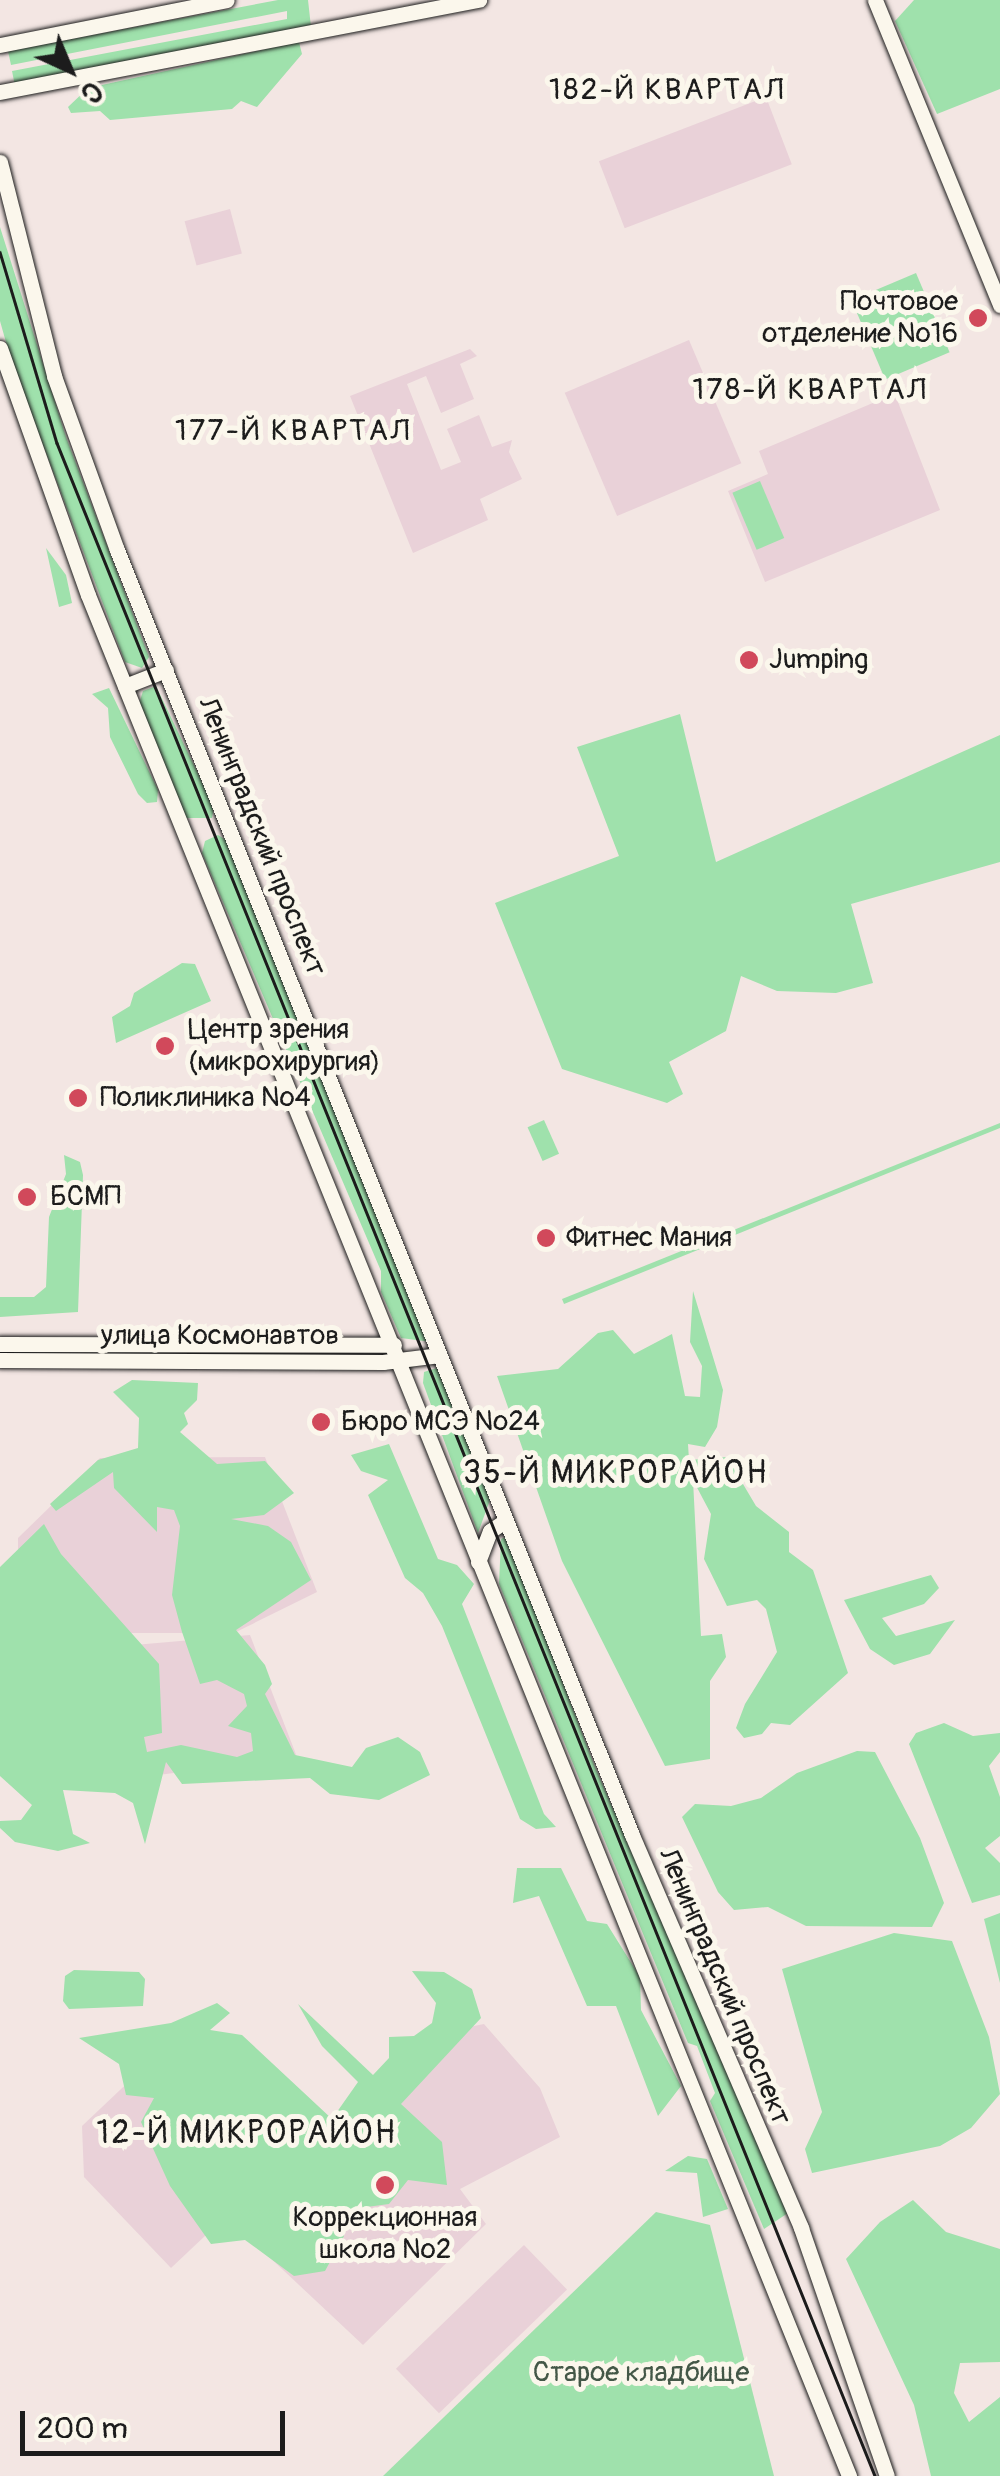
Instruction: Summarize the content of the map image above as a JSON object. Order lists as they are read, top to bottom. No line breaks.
{"streets":{"main road":["Ленинградский проспект","улица Космонавтов"]},"crossings":[["Ленинградский проспект","улица Космонавтов"]],"districts":["182-Й КВАРТАЛ","178-Й КВАРТАЛ","177-Й КВАРТАЛ","35-Й МИКРОРАЙОН","12-Й МИКРОРАЙОН"],"parks":["Старое кладбище"],"places":["Почтовое отделение №16","Jumping","Центр зрения (микрохирургия)","Поликлиника №4","БСМП","Фитнес Мания","Бюро МСЭ №24","Коррекционная школа №2"],"scale_bar":"200 m","north":"bottom right"}
